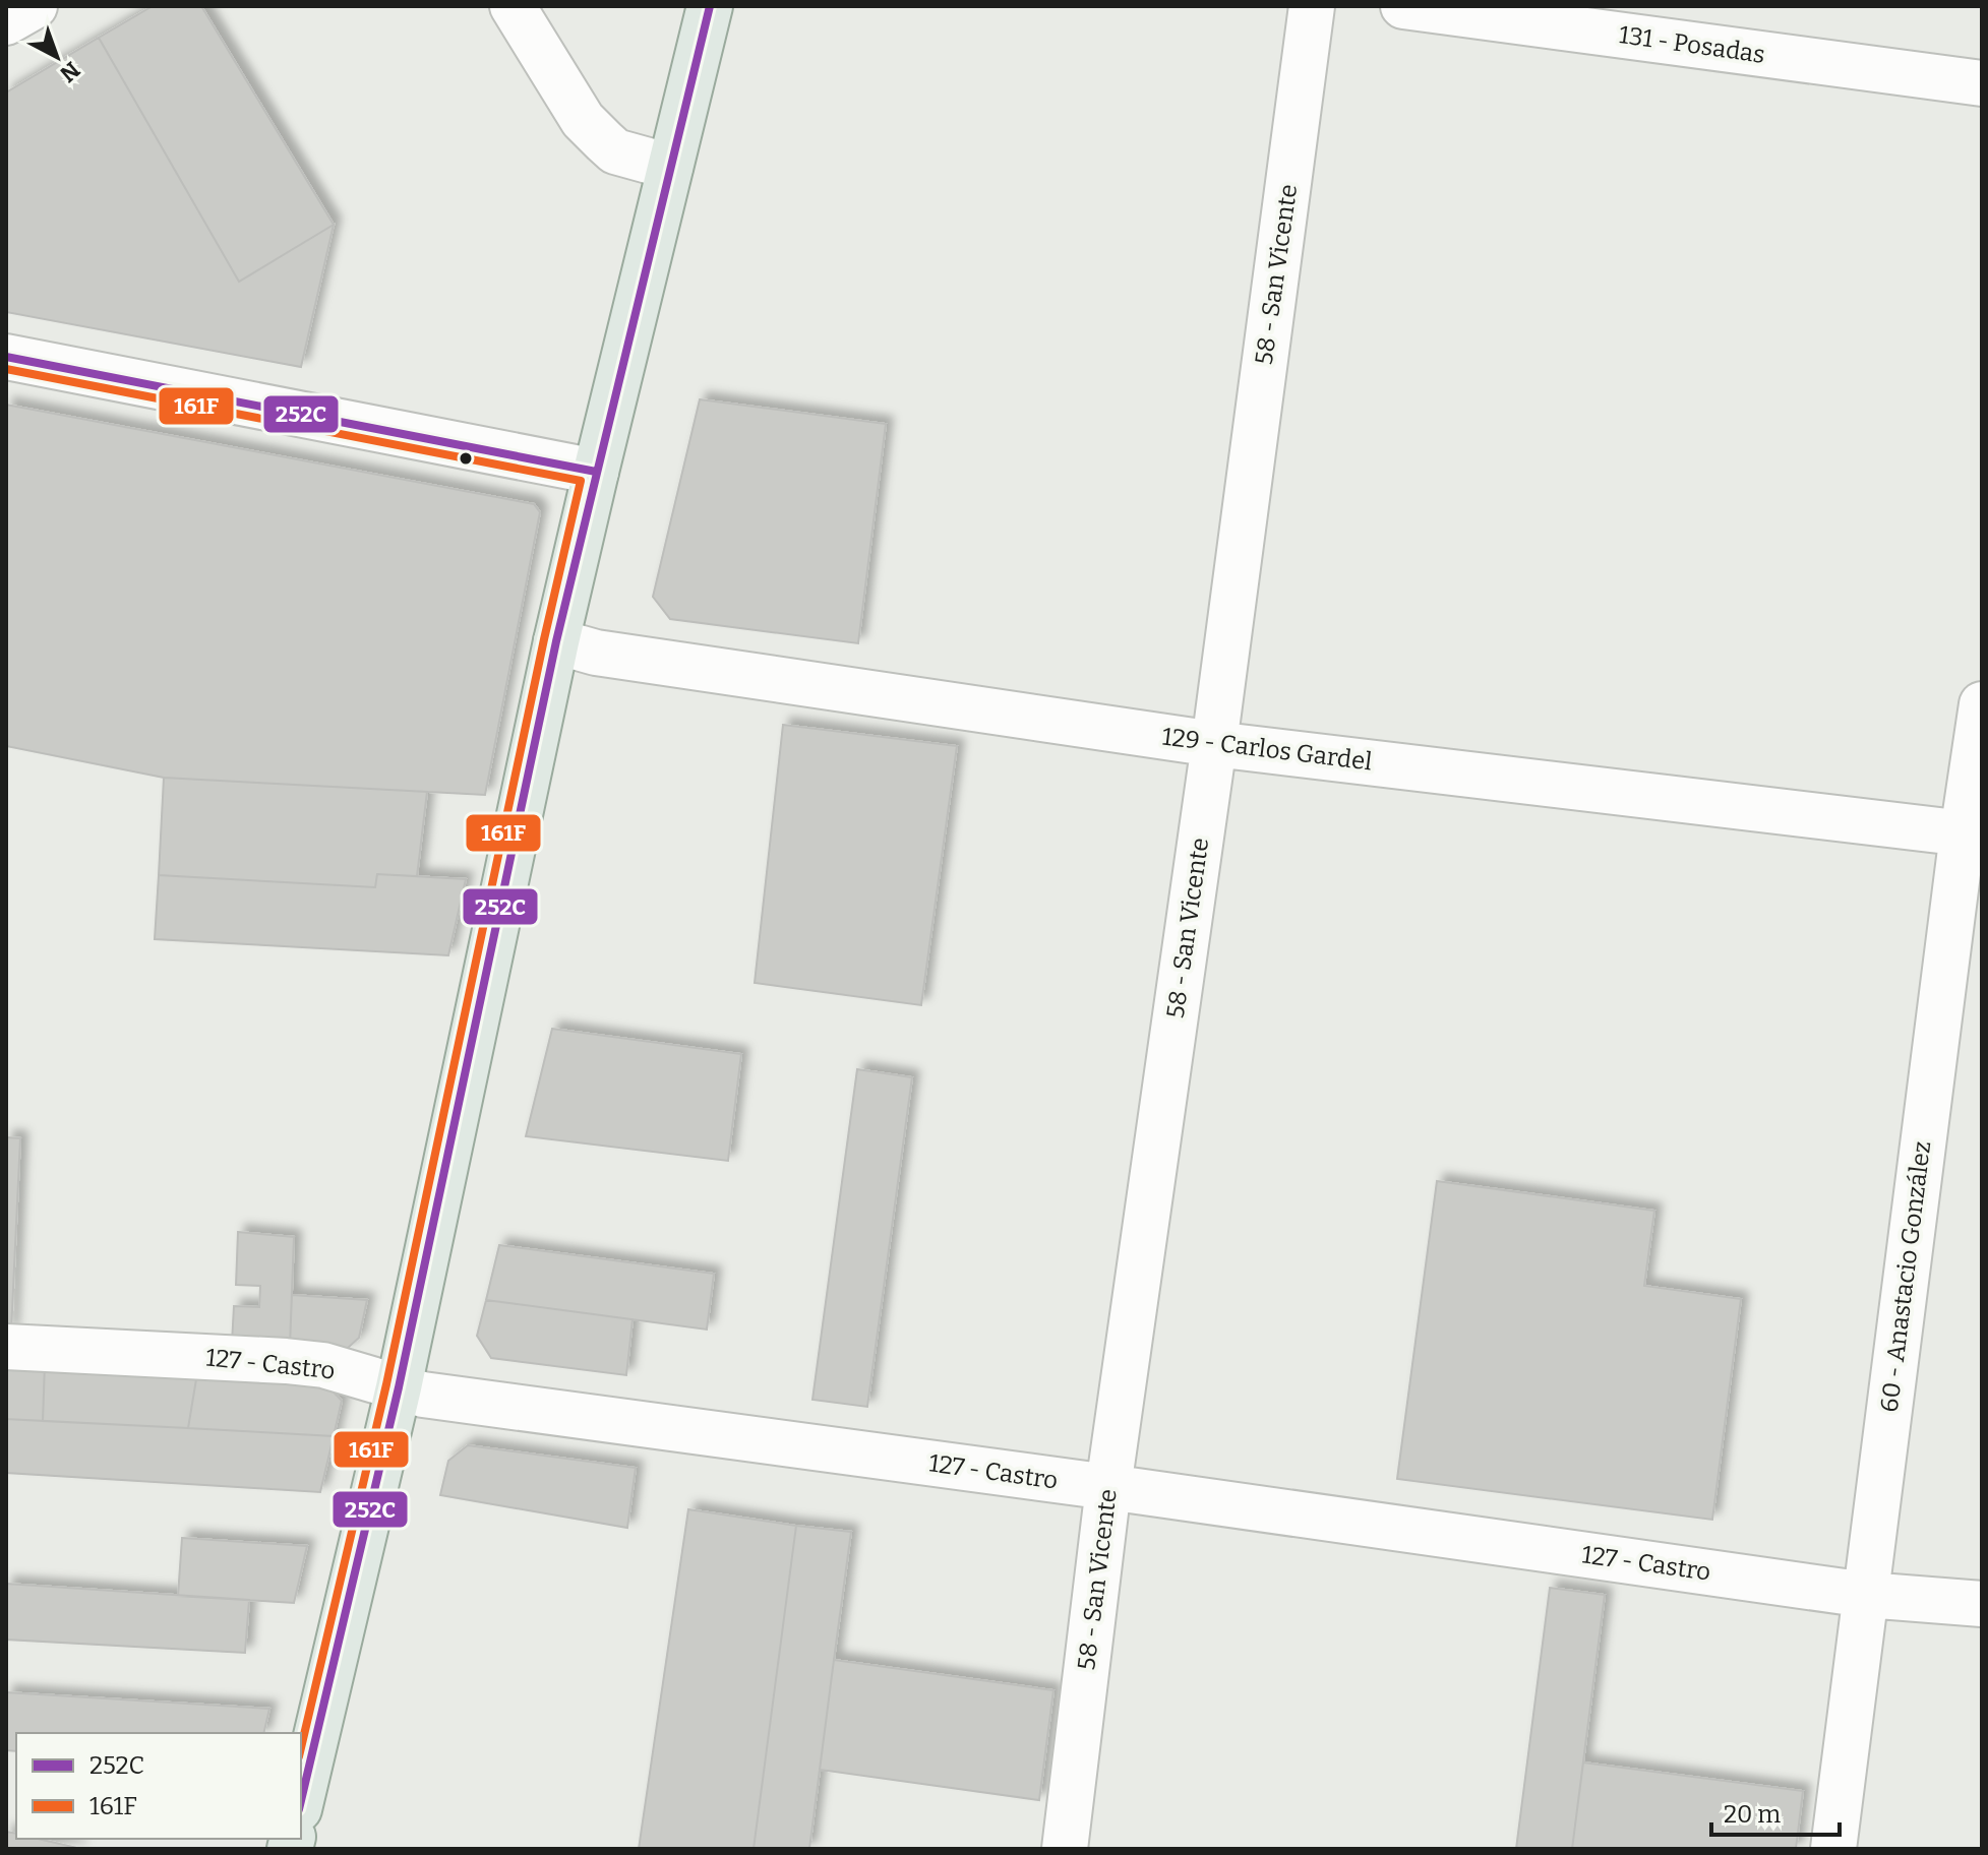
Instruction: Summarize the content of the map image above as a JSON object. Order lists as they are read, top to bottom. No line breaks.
{"streets":{"street":["131 - Posadas","58 - San Vicente","129 - Carlos Gardel","60 - Anastacio González","127 - Castro"]},"crossings":[["58 - San Vicente","129 - Carlos Gardel"],["58 - San Vicente","127 - Castro"],["129 - Carlos Gardel","60 - Anastacio González"],["60 - Anastacio González","127 - Castro"]],"lines":["transit line 252C","transit line 161F"],"legend":["252C","161F"],"scale_bar":"20 m","north":"bottom right"}
